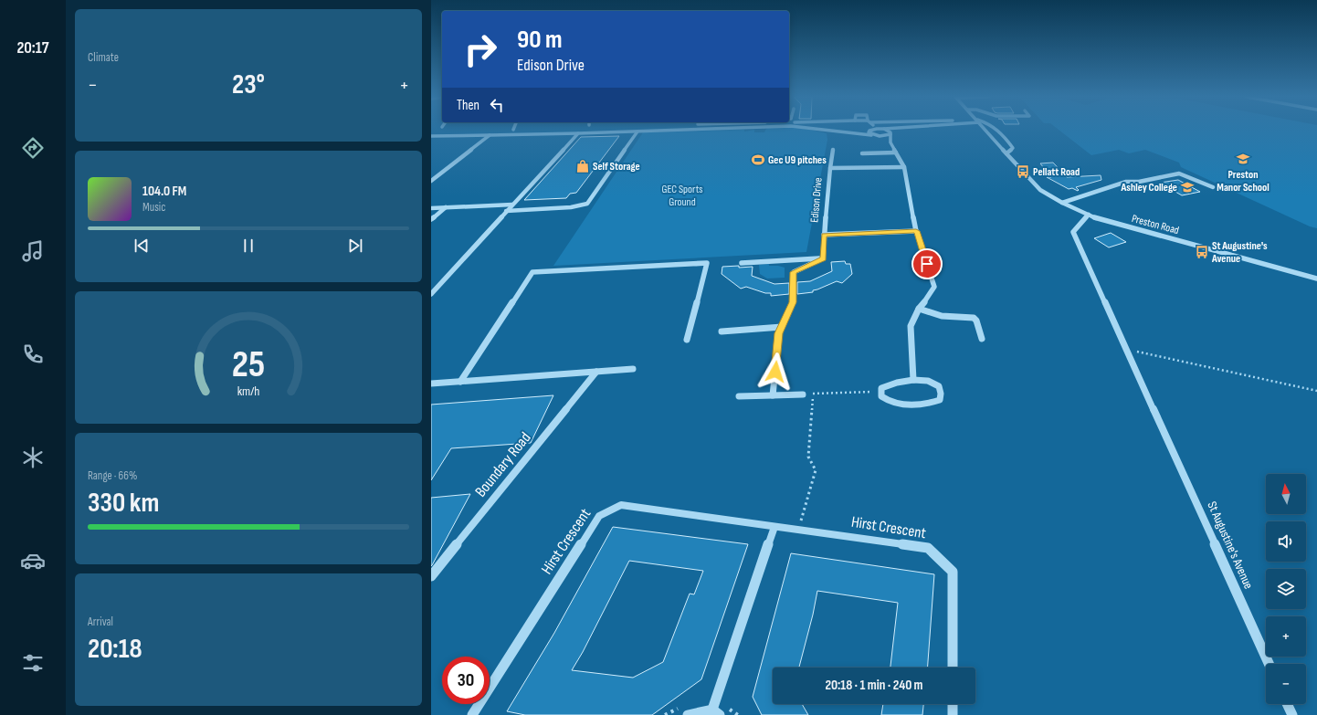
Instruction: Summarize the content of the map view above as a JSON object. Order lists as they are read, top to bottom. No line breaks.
{"streets":{"street":["Edison Drive","Preston Road","Boundary Road","Hirst Crescent","St Augustine's Avenue"]},"crossings":[["Preston Road","St Augustine's Avenue"]],"parks":["GEC Sports Ground"],"places":{"school or university":["Preston Manor School","Ashley College"],"sports":["Gec U9 pitches"],"shop":["Self Storage"],"bus stop":["Pellatt Road","St Augustine's Avenue"]},"north":"top","page":{"tabs":"20:17","tile":["Climate",["Range · 66%","330 km"],["Arrival","20:18"]],"turn":["90 m","Edison Drive"],"heat":["−","23°","+"],"then":"Then","song":["104.0 FM","Music"],"map_buttons":["+","−"],"limit":"30","trip":"20:18 · 1 min · 240 m","gauge":["25","km/h"]}}
